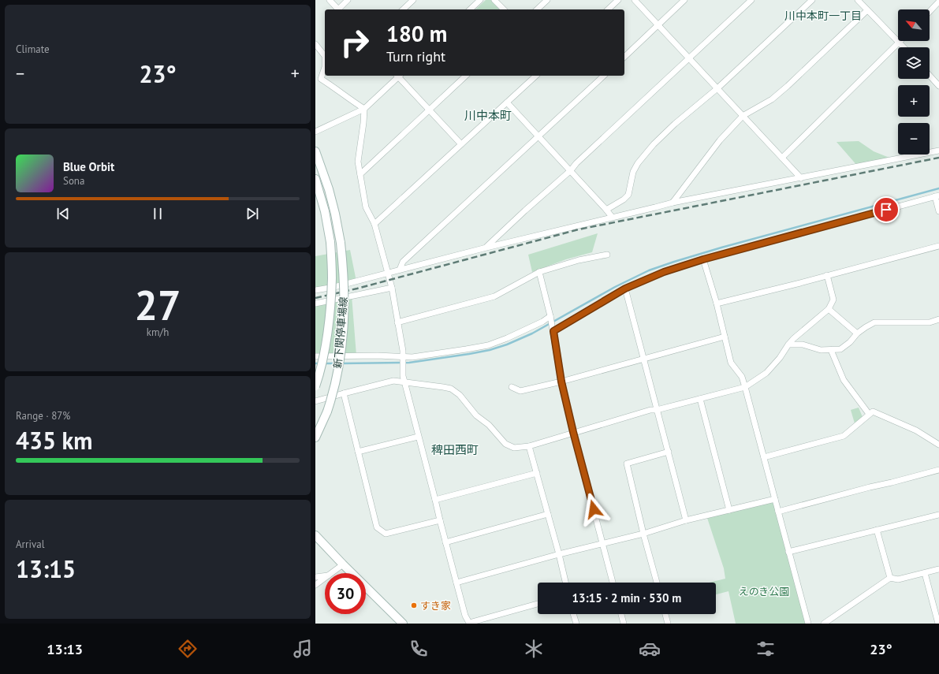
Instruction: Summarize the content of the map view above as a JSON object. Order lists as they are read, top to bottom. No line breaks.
{"streets":{"main road":["新下関停車場線"]},"districts":["川中本町一丁目","川中本町","稗田西町"],"parks":["えのき公園"],"places":["すき家"],"north":"top left","page":{"tile":["Climate",["27","km/h"],["Range · 87%","435 km"],["Arrival","13:15"]],"map_buttons":["+","−"],"turn":["180 m","Turn right"],"heat":["−","23°","+"],"song":["Blue Orbit","Sona"],"limit":"30","trip":"13:15 · 2 min · 530 m","tabs":["13:13","23°"]}}
